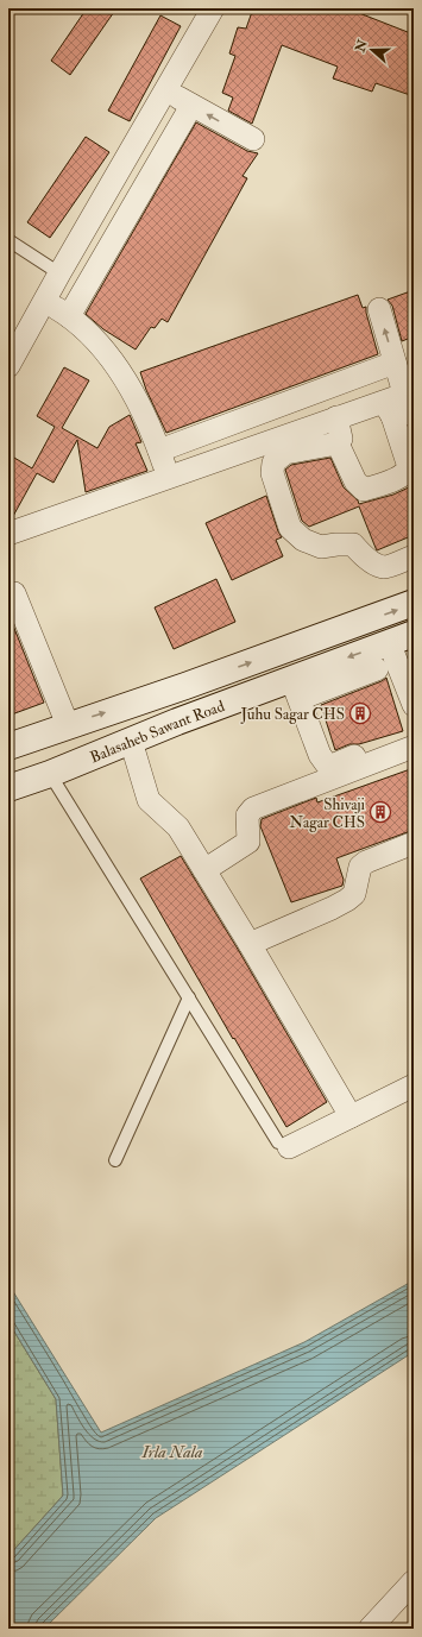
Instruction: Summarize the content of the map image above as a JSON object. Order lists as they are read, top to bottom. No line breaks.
{"streets":{"main road":["Balasaheb Sawant Road"]},"water":["Irla Nala"],"places":{"building":["Juhu Sagar CHS","Shivaji Nagar CHS"]},"north":"left"}
